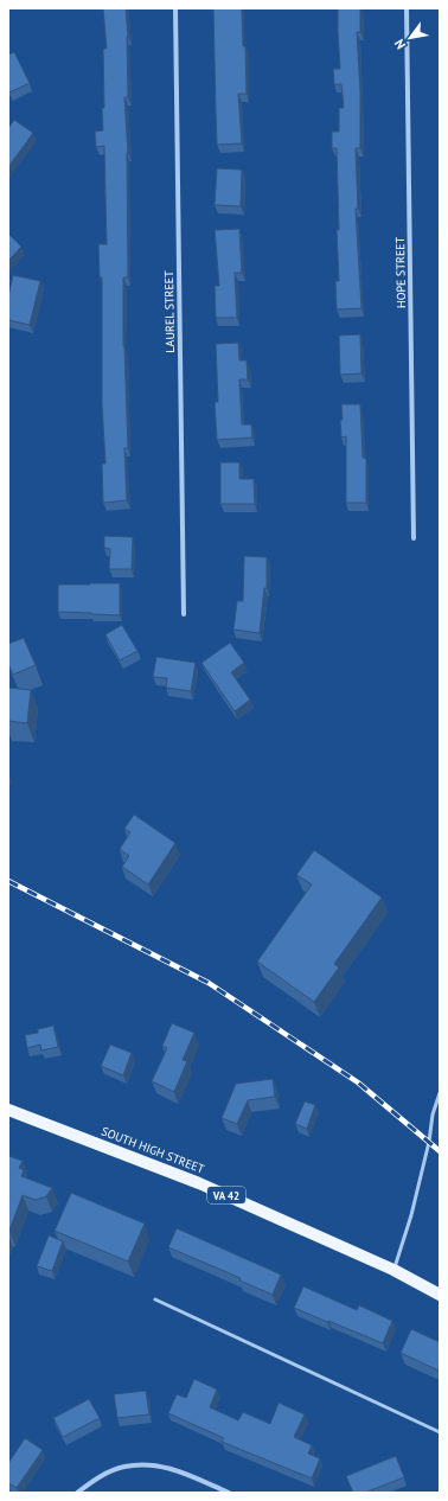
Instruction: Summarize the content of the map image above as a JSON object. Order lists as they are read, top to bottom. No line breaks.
{"streets":{"main road":["SOUTH HIGH STREET","VA 42"],"street":["HOPE STREET","LAUREL STREET"]},"north":"bottom left"}
